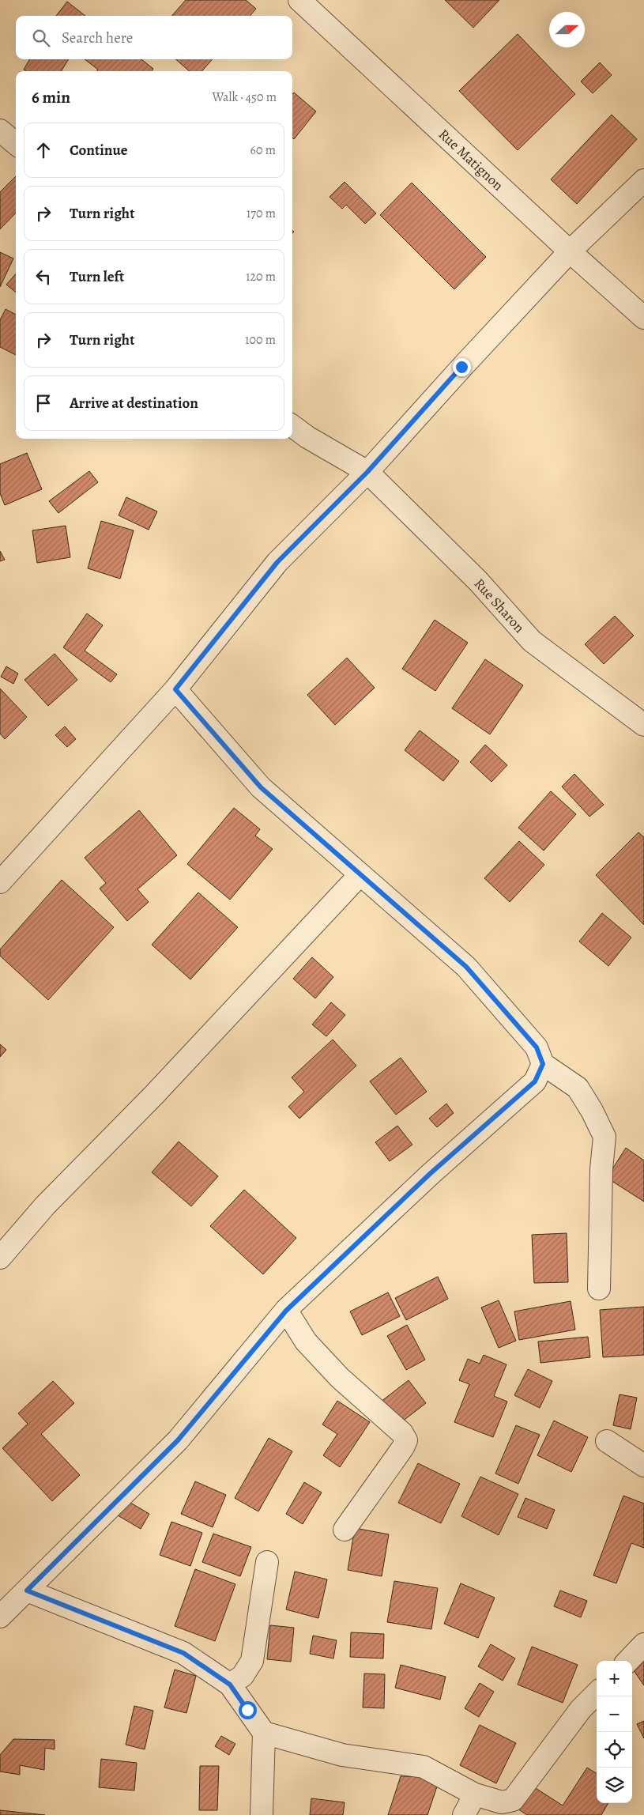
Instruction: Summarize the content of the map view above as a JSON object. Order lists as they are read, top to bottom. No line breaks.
{"streets":{"street":["Rue Matignon","Rue Sharon"]},"north":"right","page":{"search":"Search here","heading":["6 min","Walk · 450 m"],"list":[["Continue","60 m"],["Turn right","170 m"],["Turn left","120 m"],["Turn right","100 m"],"Arrive at destination"],"map_buttons":["+","−"]}}
